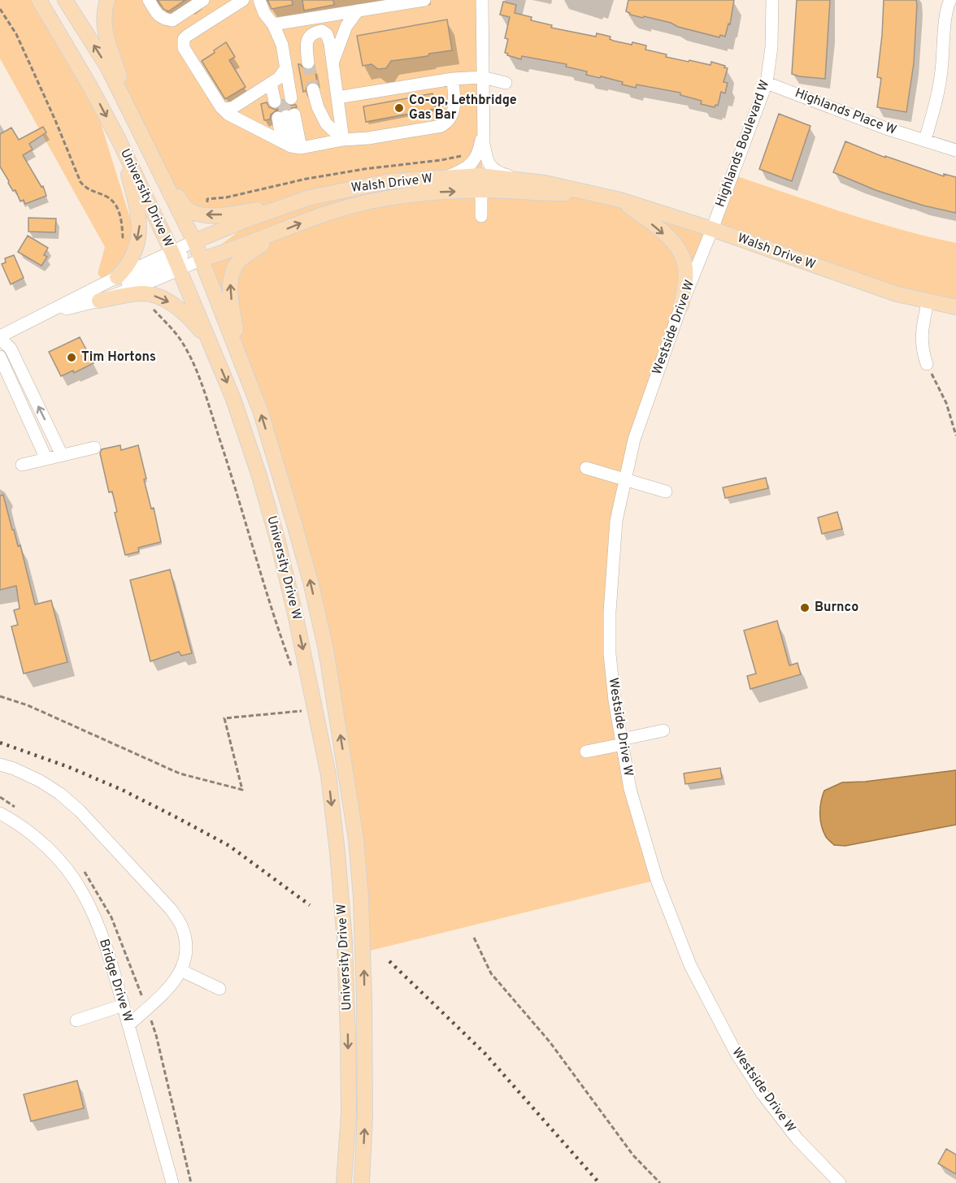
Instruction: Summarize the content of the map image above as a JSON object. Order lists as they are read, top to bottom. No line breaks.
{"streets":{"main road":["Walsh Drive W","University Drive W"],"street":["Highlands Place W","Highlands Boulevard W","Westside Drive W","Bridge Drive W"]},"crossings":[["Highlands Place W","Highlands Boulevard W"],["Highlands Boulevard W","Walsh Drive W"],["Highlands Boulevard W","Westside Drive W"],["Walsh Drive W","University Drive W"],["Walsh Drive W","Westside Drive W"]],"places":["Co-op, Lethbridge Gas Bar","Tim Hortons","Burnco"]}
